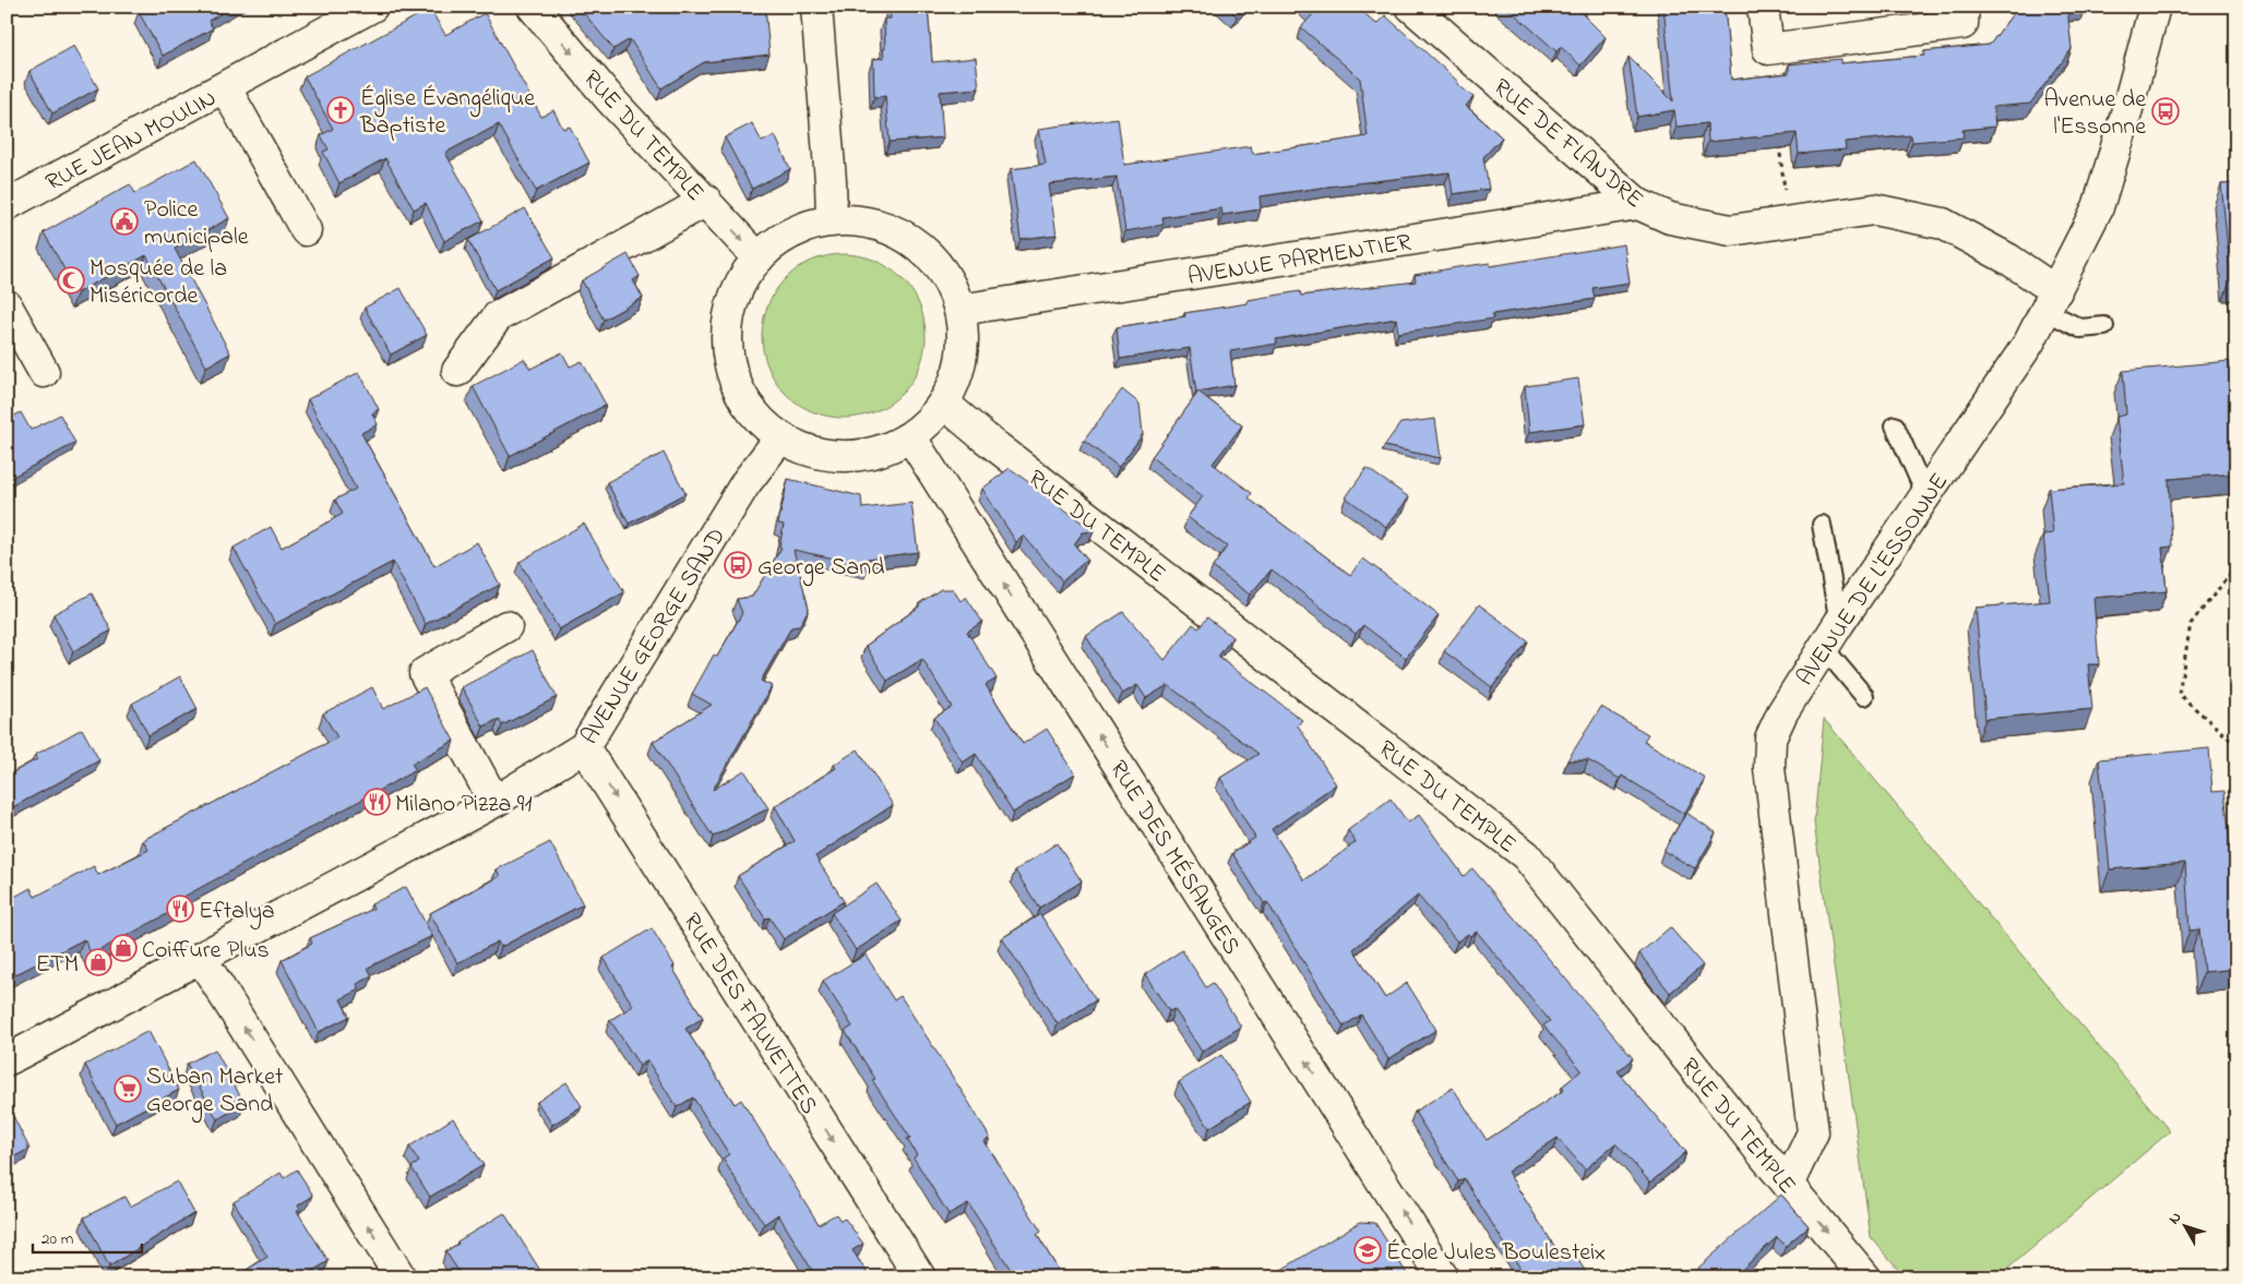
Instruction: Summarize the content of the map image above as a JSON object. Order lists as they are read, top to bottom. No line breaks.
{"streets":{"street":["RUE DU TEMPLE","RUE JEAN MOULIN","RUE DE FLANDRE","AVENUE PARMENTIER","AVENUE DE L'ESSONNE","AVENUE GEORGE SAND","RUE DES MÉSANGES","RUE DES FAUVETTES"]},"crossings":[["RUE DU TEMPLE","AVENUE DE L'ESSONNE"],["RUE DE FLANDRE","AVENUE PARMENTIER"],["RUE DE FLANDRE","AVENUE DE L'ESSONNE"],["AVENUE GEORGE SAND","RUE DES FAUVETTES"]],"one_way":["RUE DES MÉSANGES","RUE DES FAUVETTES"],"places":{"church":["Église Évangélique Baptiste"],"bus stop":["Avenue de l'Essonne","George Sand"],"public building":["Police municipale"],"mosque":["Mosquée de la Miséricorde"],"restaurant":["Milano Pizza 91","Eftalya"],"shop":["Coiffure Plus","ETM"],"supermarket":["Suban Market George Sand"],"school or university":["École Jules Boulesteix"]},"scale_bar":"20 m","north":"top left"}
